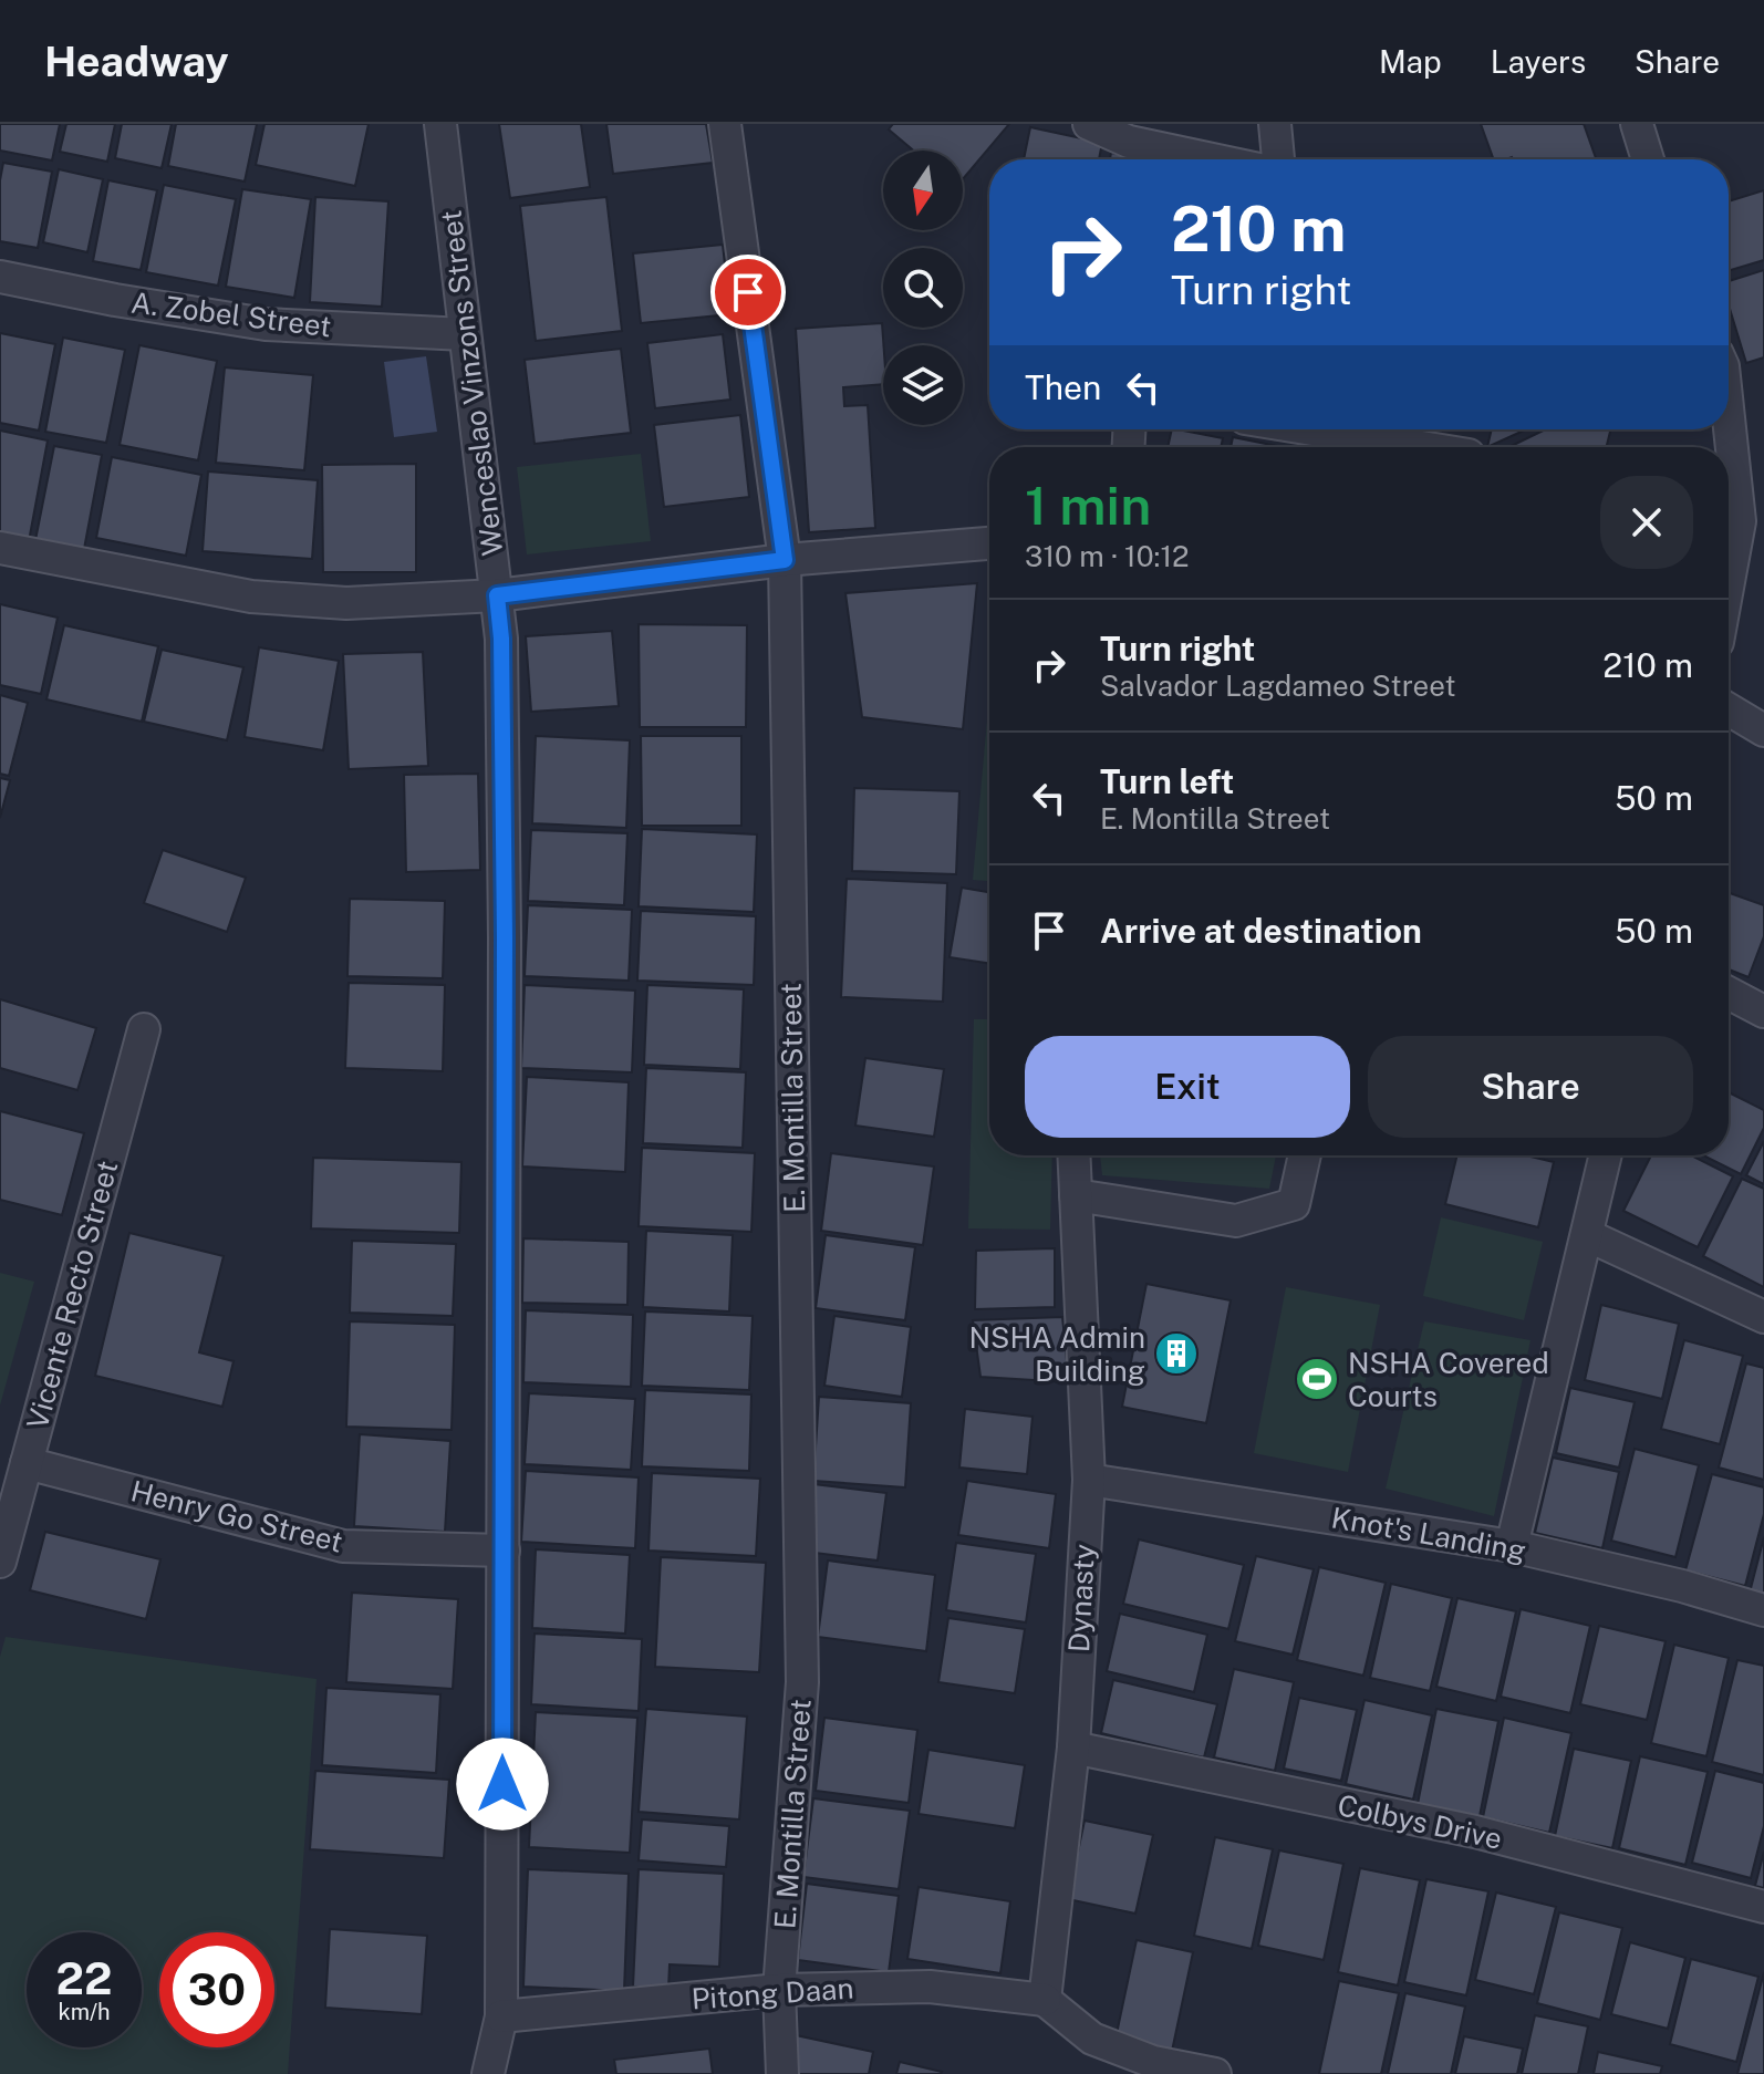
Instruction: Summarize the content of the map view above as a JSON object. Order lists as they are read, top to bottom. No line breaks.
{"streets":{"street":["A. Zobel Street","Wenceslao Vinzons Street","E. Montilla Street","Vicente Recto Street","Henry Go Street","Knot's Landing","Dynasty","Colbys Drive","Pitong Daan"]},"crossings":[["A. Zobel Street","Wenceslao Vinzons Street"],["Wenceslao Vinzons Street","Henry Go Street"],["Wenceslao Vinzons Street","Pitong Daan"],["E. Montilla Street","Pitong Daan"],["Vicente Recto Street","Henry Go Street"],["Knot's Landing","Dynasty"],["Dynasty","Colbys Drive"],["Dynasty","Pitong Daan"]],"places":{"building":["NSHA Admin Building"],"sports":["NSHA Covered Courts"]},"north":"bottom","page":{"header":"Headway","nav":["Map","Layers","Share"],"turn":["210 m","Turn right"],"then":"Then","heading":["1 min","310 m · 10:12"],"list":[{"name":"Turn right","note":"Salvador Lagdameo Street","value":"210 m"},{"name":"Turn left","note":"E. Montilla Street","value":"50 m"},{"name":"Arrive at destination","value":"50 m"}],"buttons":["Exit","Share"],"speed":"22 km/h","limit":"30"}}
